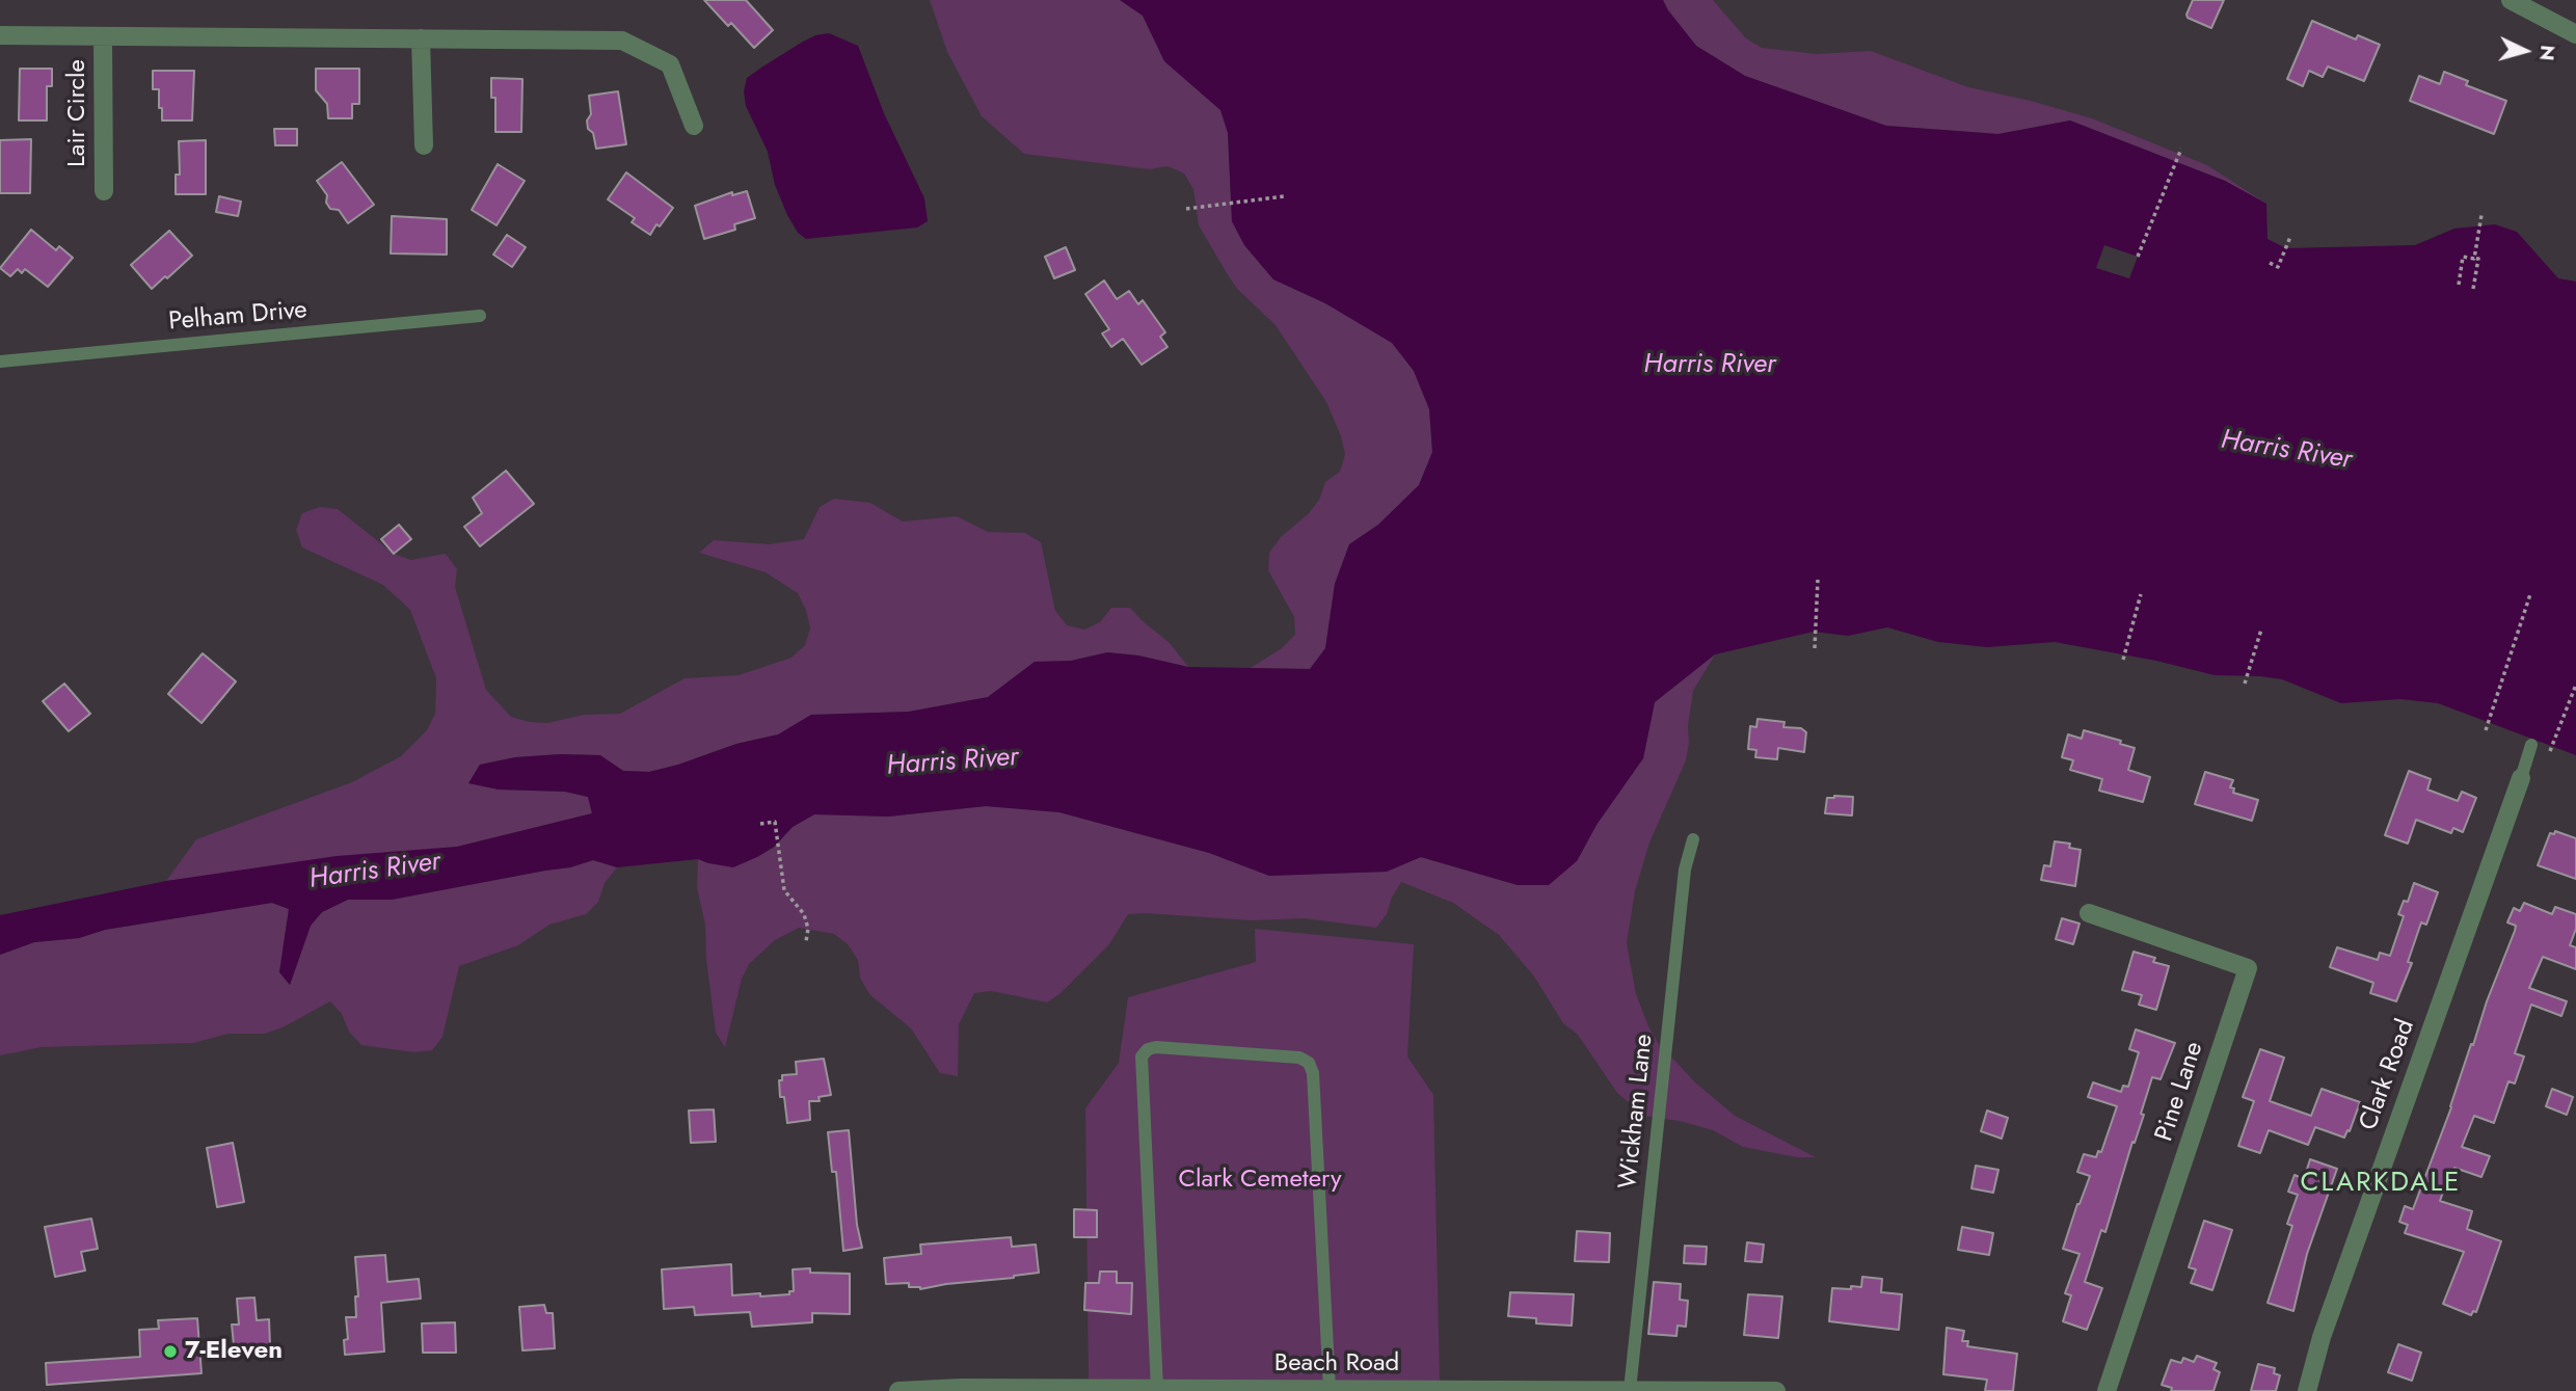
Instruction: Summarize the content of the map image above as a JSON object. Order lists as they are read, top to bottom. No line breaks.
{"streets":{"street":["Lair Circle","Clark Road","Pine Lane","Beach Road"],"lane":["Pelham Drive","Wickham Lane"]},"crossings":[["Wickham Lane","Beach Road"]],"districts":["CLARKDALE"],"water":["Harris River"],"parks":["Clark Cemetery"],"places":["7-Eleven"],"north":"right"}
